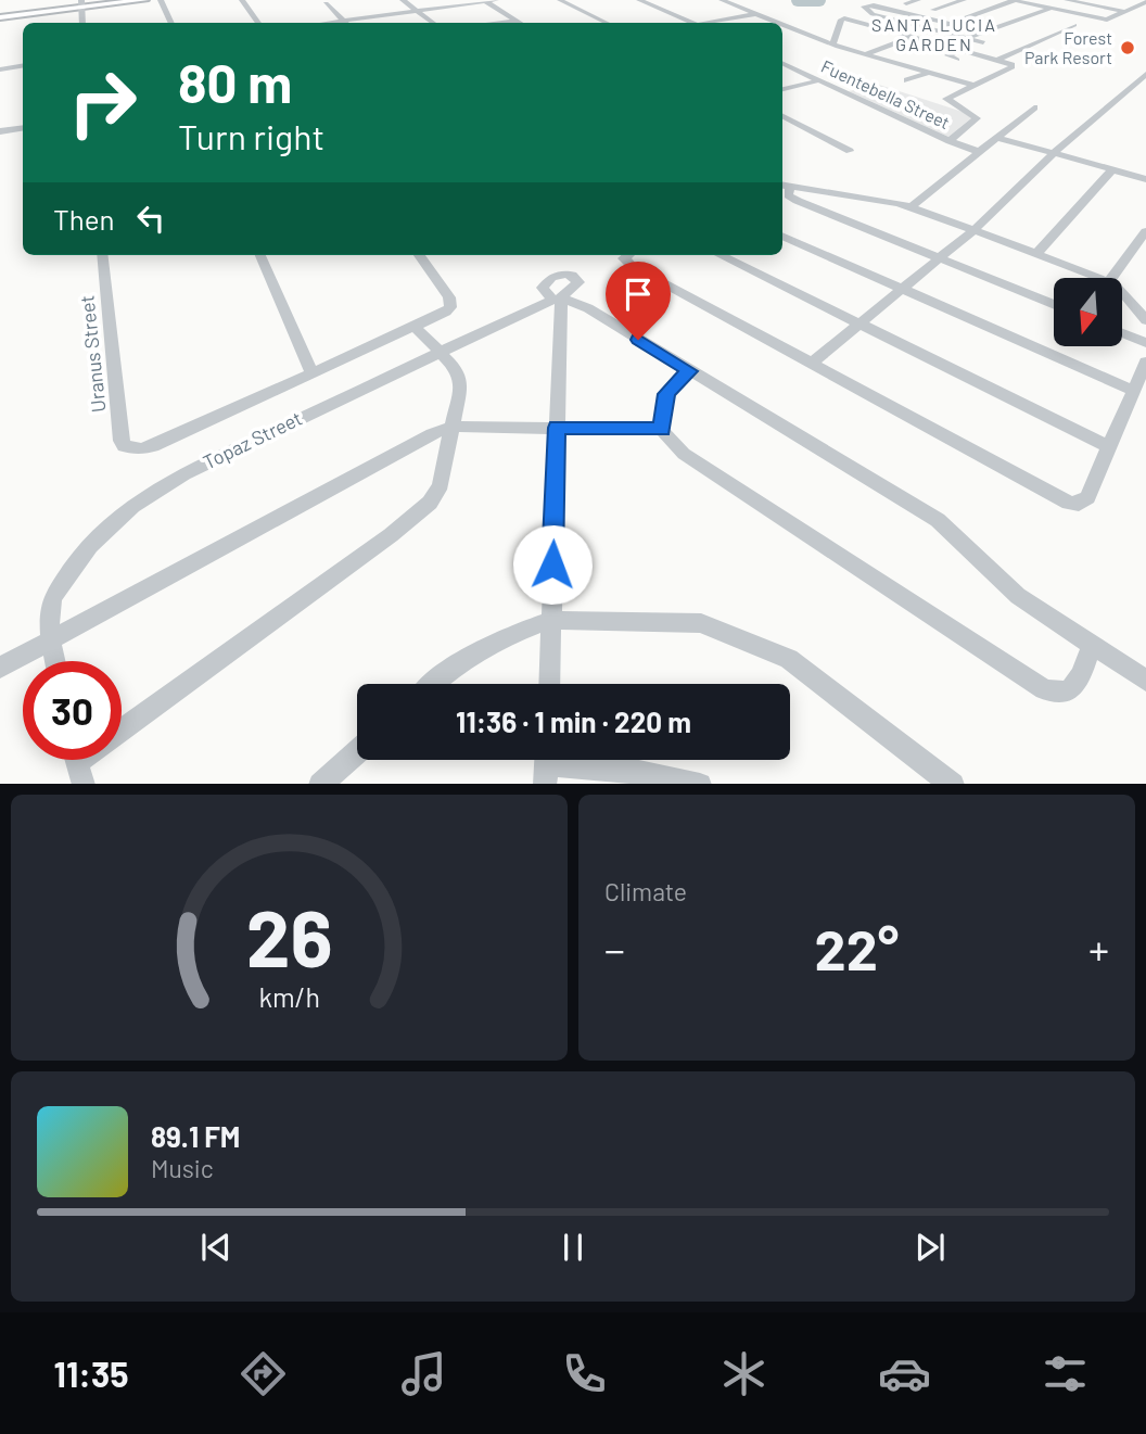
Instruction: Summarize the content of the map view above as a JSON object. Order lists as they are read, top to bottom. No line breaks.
{"streets":{"street":["Fuentebella Street","Uranus Street","Topaz Street"]},"districts":["SANTA LUCIA GARDEN"],"places":["Forest Park Resort"],"north":"bottom","page":{"turn":["80 m","Turn right"],"then":"Then","limit":"30","trip":"11:36 · 1 min · 220 m","tile":"Climate","heat":["−","22°","+"],"song":["89.1 FM","Music"],"tabs":"11:35","gauge":["26","km/h"]}}
